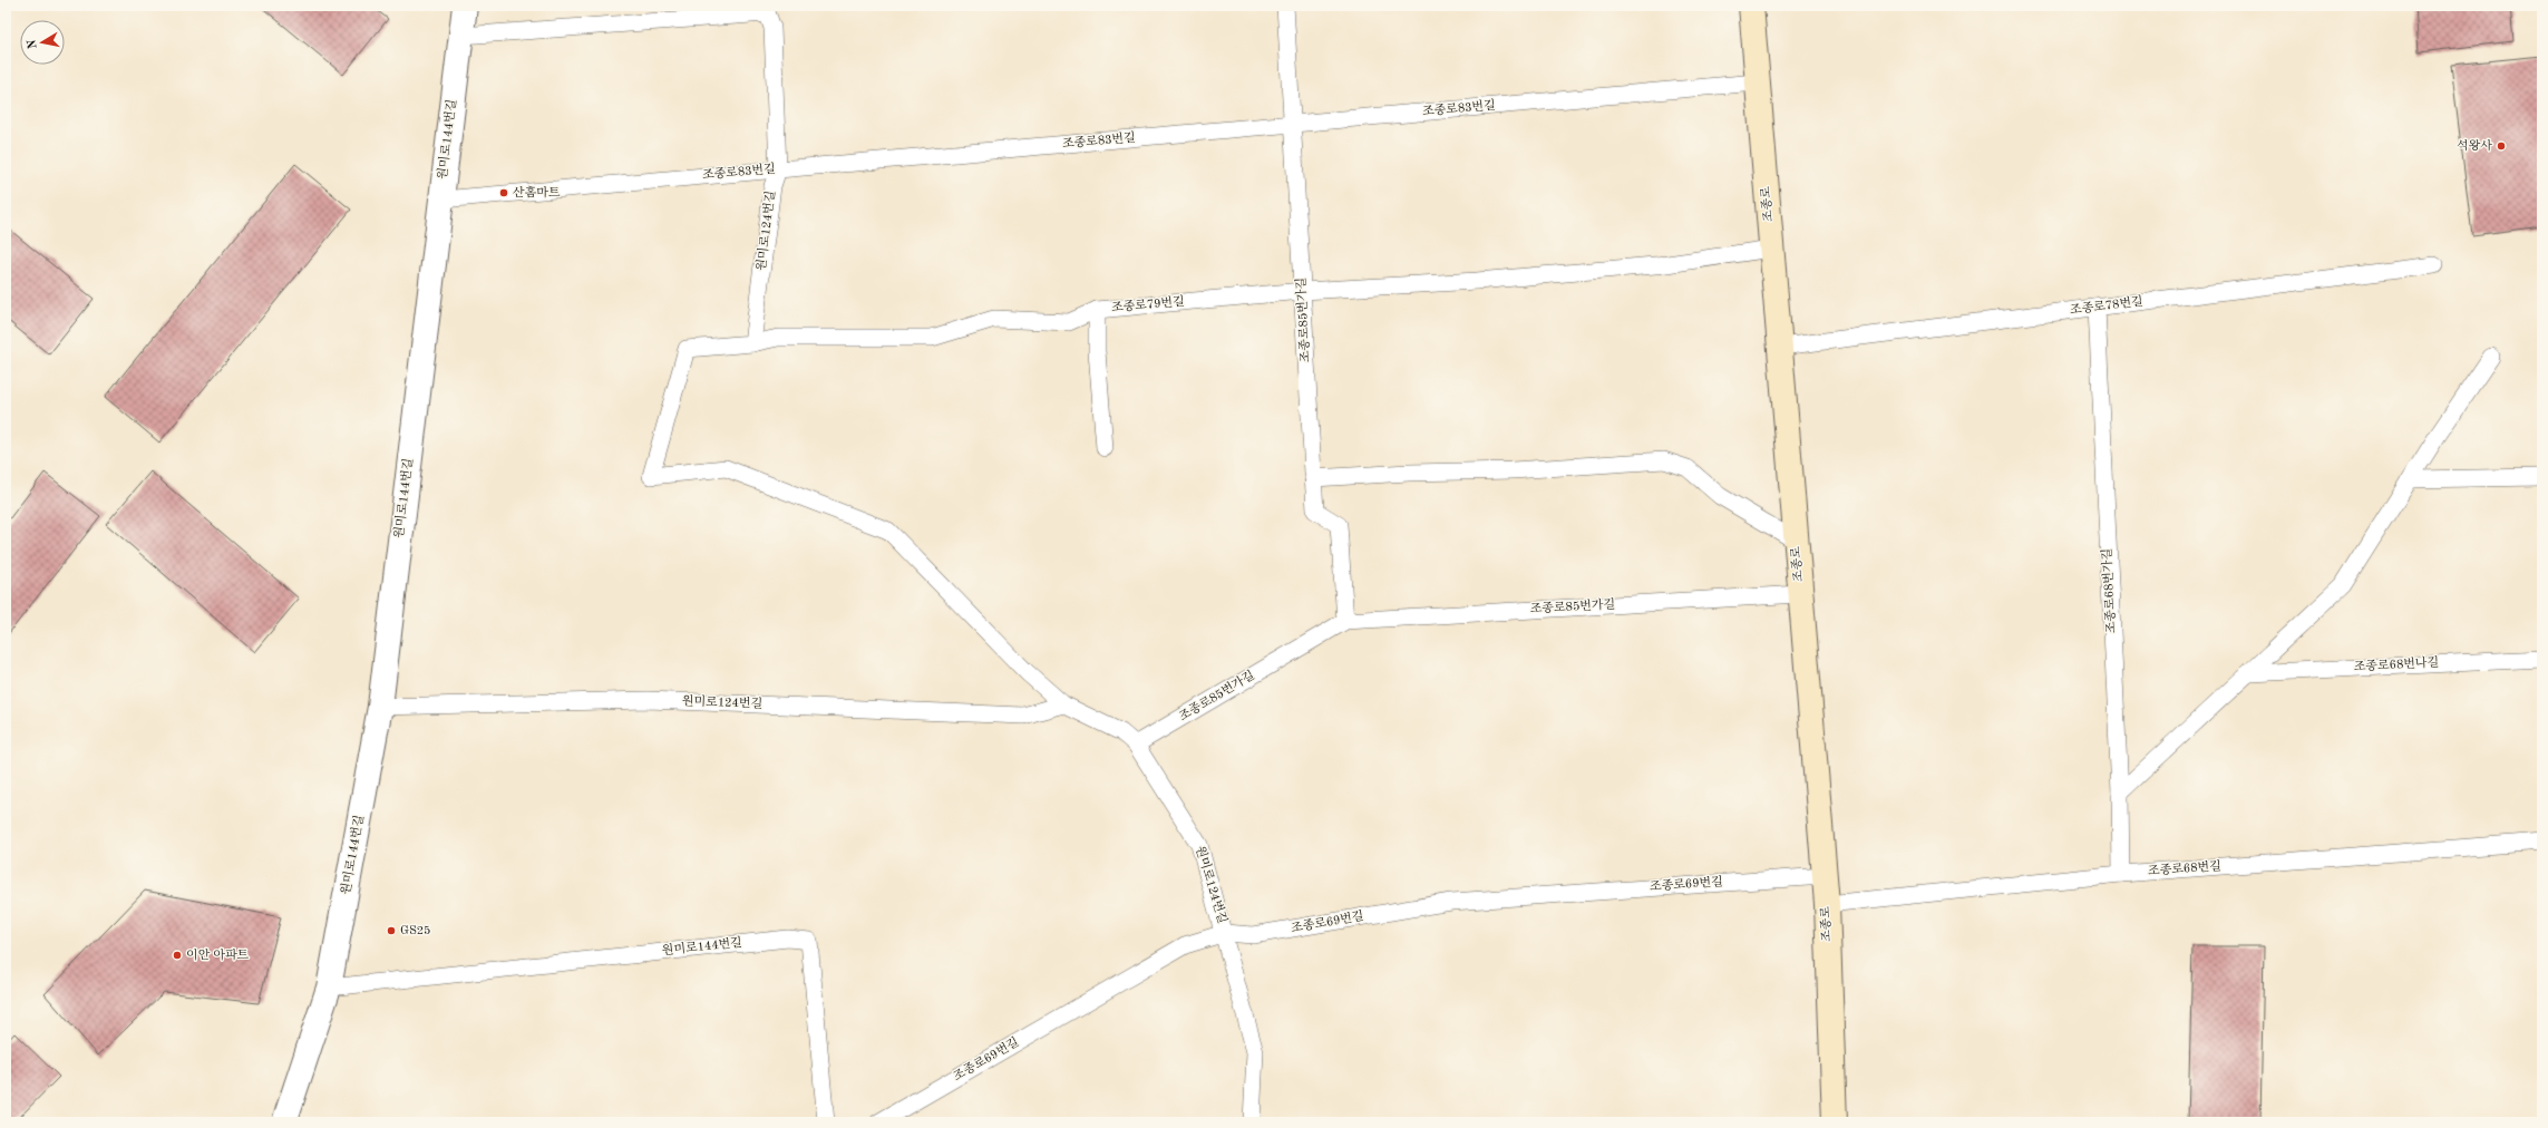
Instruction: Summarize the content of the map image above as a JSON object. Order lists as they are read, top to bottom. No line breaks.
{"streets":{"street":["원미로144번길","조종로"],"lane":["조종로83번길","원미로124번길","조종로79번길","조종로78번길","조종로85번가길","조종로68번가길","조종로68번나길","조종로68번길","조종로69번길"]},"crossings":[["조종로83번길","원미로144번길"],["조종로83번길","조종로"],["조종로83번길","원미로124번길"],["조종로83번길","조종로85번가길"],["원미로144번길","원미로124번길"],["조종로","조종로79번길"],["조종로","조종로78번길"],["조종로","조종로85번가길"],["조종로","조종로68번길"],["조종로","조종로69번길"],["원미로124번길","조종로79번길"],["원미로124번길","조종로85번가길"],["원미로124번길","조종로69번길"],["조종로79번길","조종로85번가길"],["조종로78번길","조종로68번가길"],["조종로68번가길","조종로68번길"]],"places":["석왕사","산홈마트","GS25","이안 아파트"],"north":"left"}
